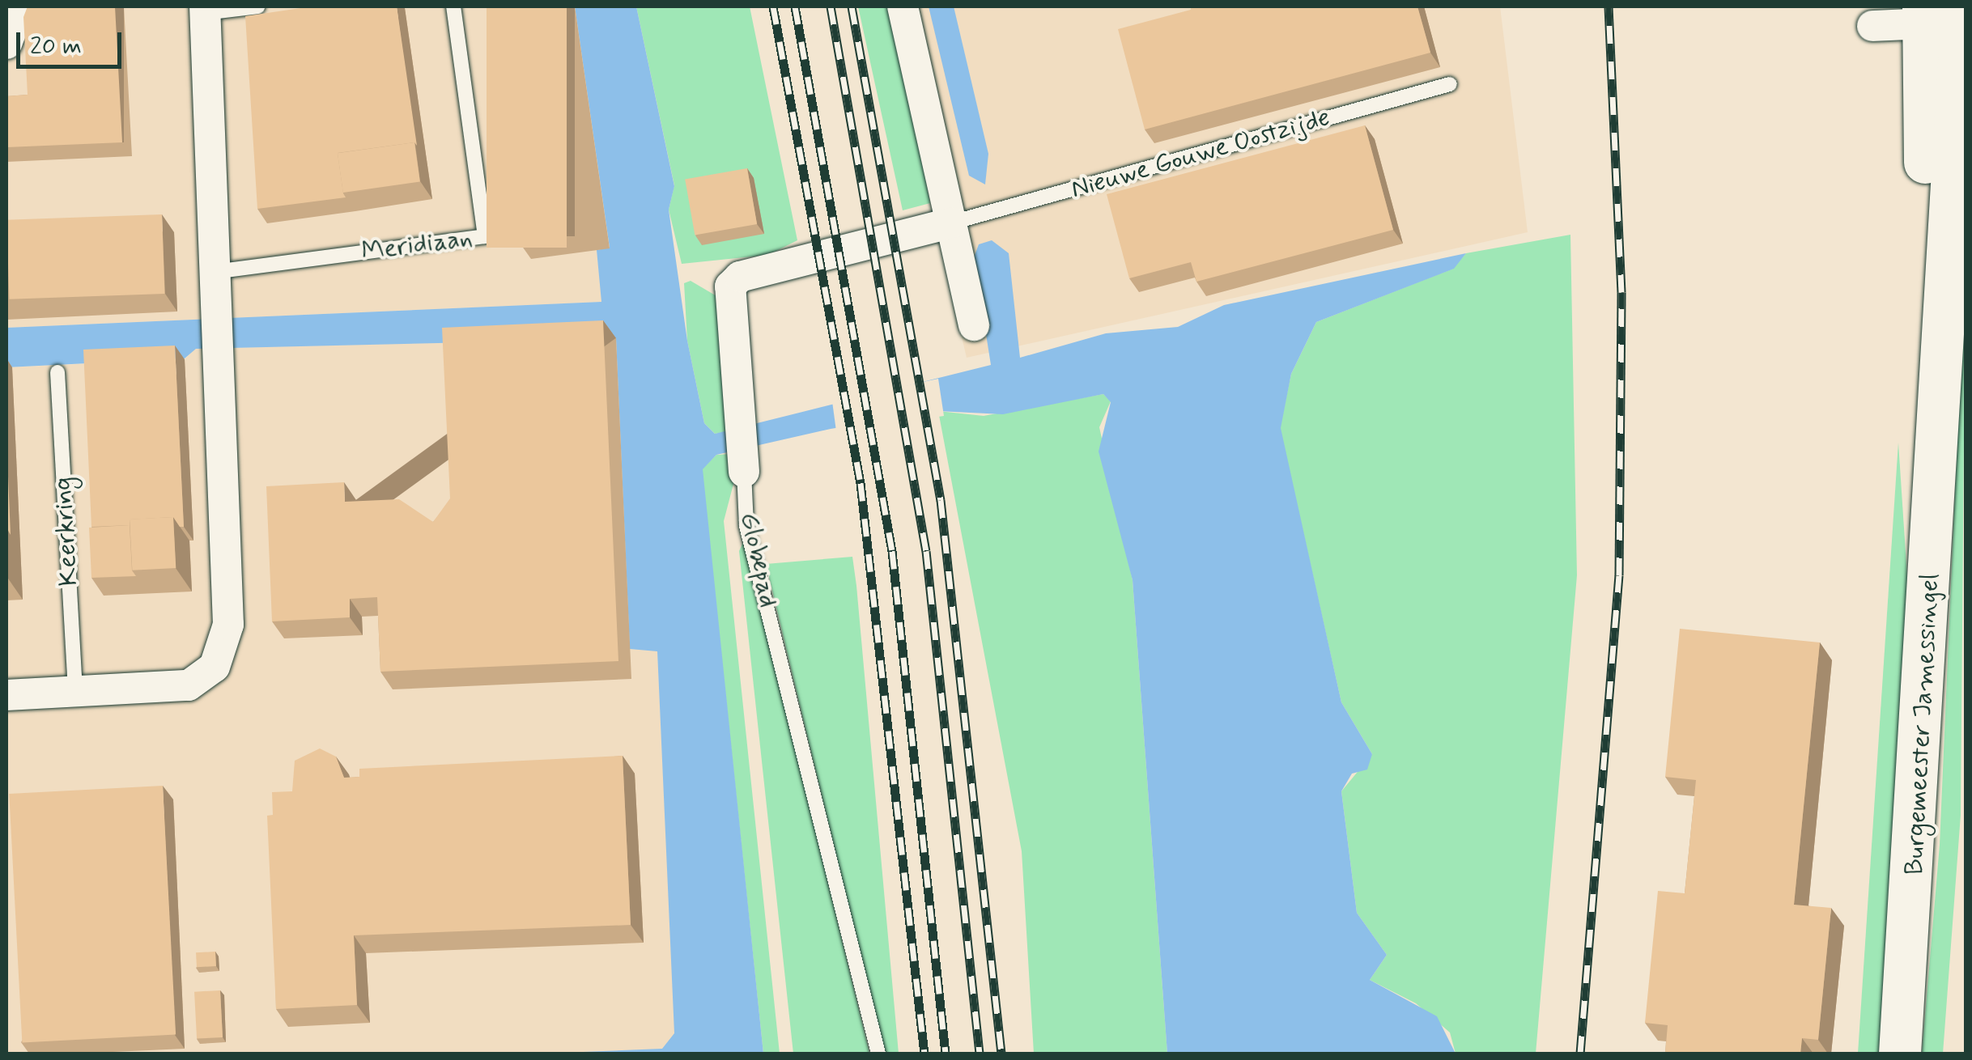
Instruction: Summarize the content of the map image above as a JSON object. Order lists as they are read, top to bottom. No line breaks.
{"streets":{"main road":["Burgemeester Jamessingel"],"street":["Globepad"],"lane":["Nieuwe Gouwe Oostzijde","Meridiaan","Keerkring"]},"crossings":[["Nieuwe Gouwe Oostzijde","Globepad"]],"scale_bar":"20 m"}
